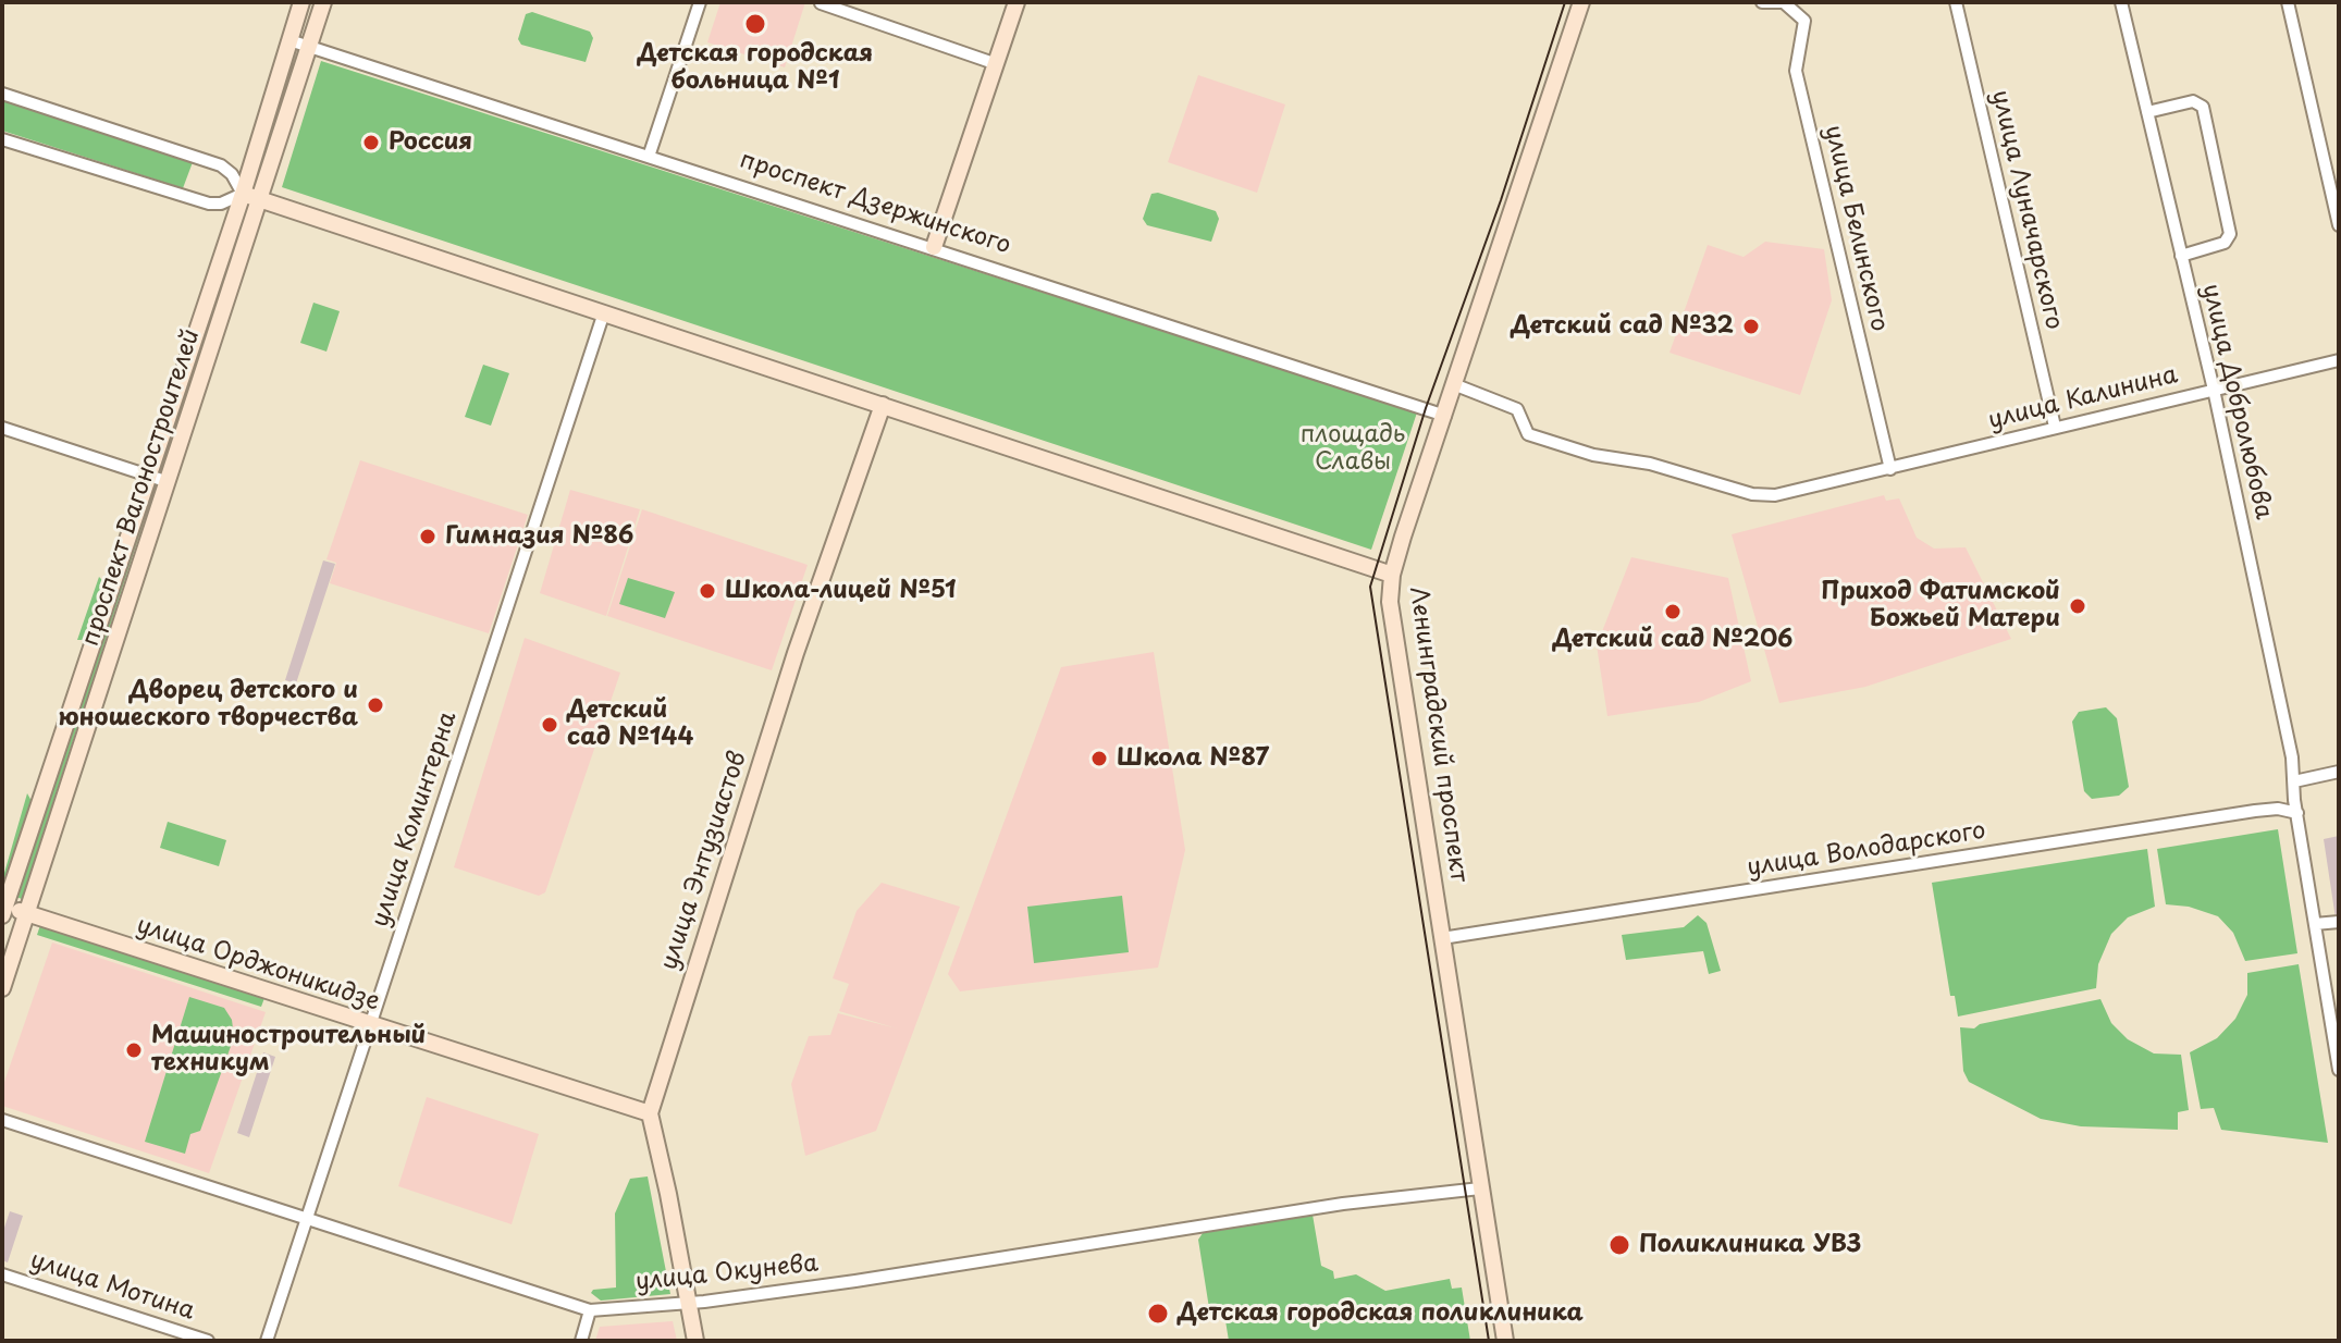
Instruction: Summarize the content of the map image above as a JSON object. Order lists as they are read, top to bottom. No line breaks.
{"streets":{"main road":["проспект Вагоностроителей","Ленинградский проспект","улица Энтузиастов","улица Орджоникидзе"],"street":["проспект Дзержинского","улица Луначарского","улица Белинского","улица Калинина","улица Добролюбова","улица Коминтерна","улица Володарского","улица Окунева","улица Мотина"]},"crossings":[["проспект Дзержинского","проспект Вагоностроителей"],["проспект Дзержинского","Ленинградский проспект"],["улица Луначарского","улица Калинина"],["улица Белинского","улица Калинина"],["улица Калинина","улица Добролюбова"],["улица Добролюбова","улица Володарского"],["проспект Вагоностроителей","улица Орджоникидзе"],["Ленинградский проспект","улица Володарского"],["Ленинградский проспект","улица Окунева"],["улица Коминтерна","улица Орджоникидзе"],["улица Коминтерна","улица Окунева"],["улица Энтузиастов","улица Орджоникидзе"]],"parks":["площадь Славы"],"places":["Детская городская больница №1","Россия","Детский сад №32","Гимназия №86","Школа-лицей №51","Приход Фатимской Божьей Матери","Детский сад №206","Дворец детского и юношеского творчества","Детский сад №144","Школа №87","Машиностроительный техникум","Поликлиника УВЗ","Детская городская поликлиника"]}
